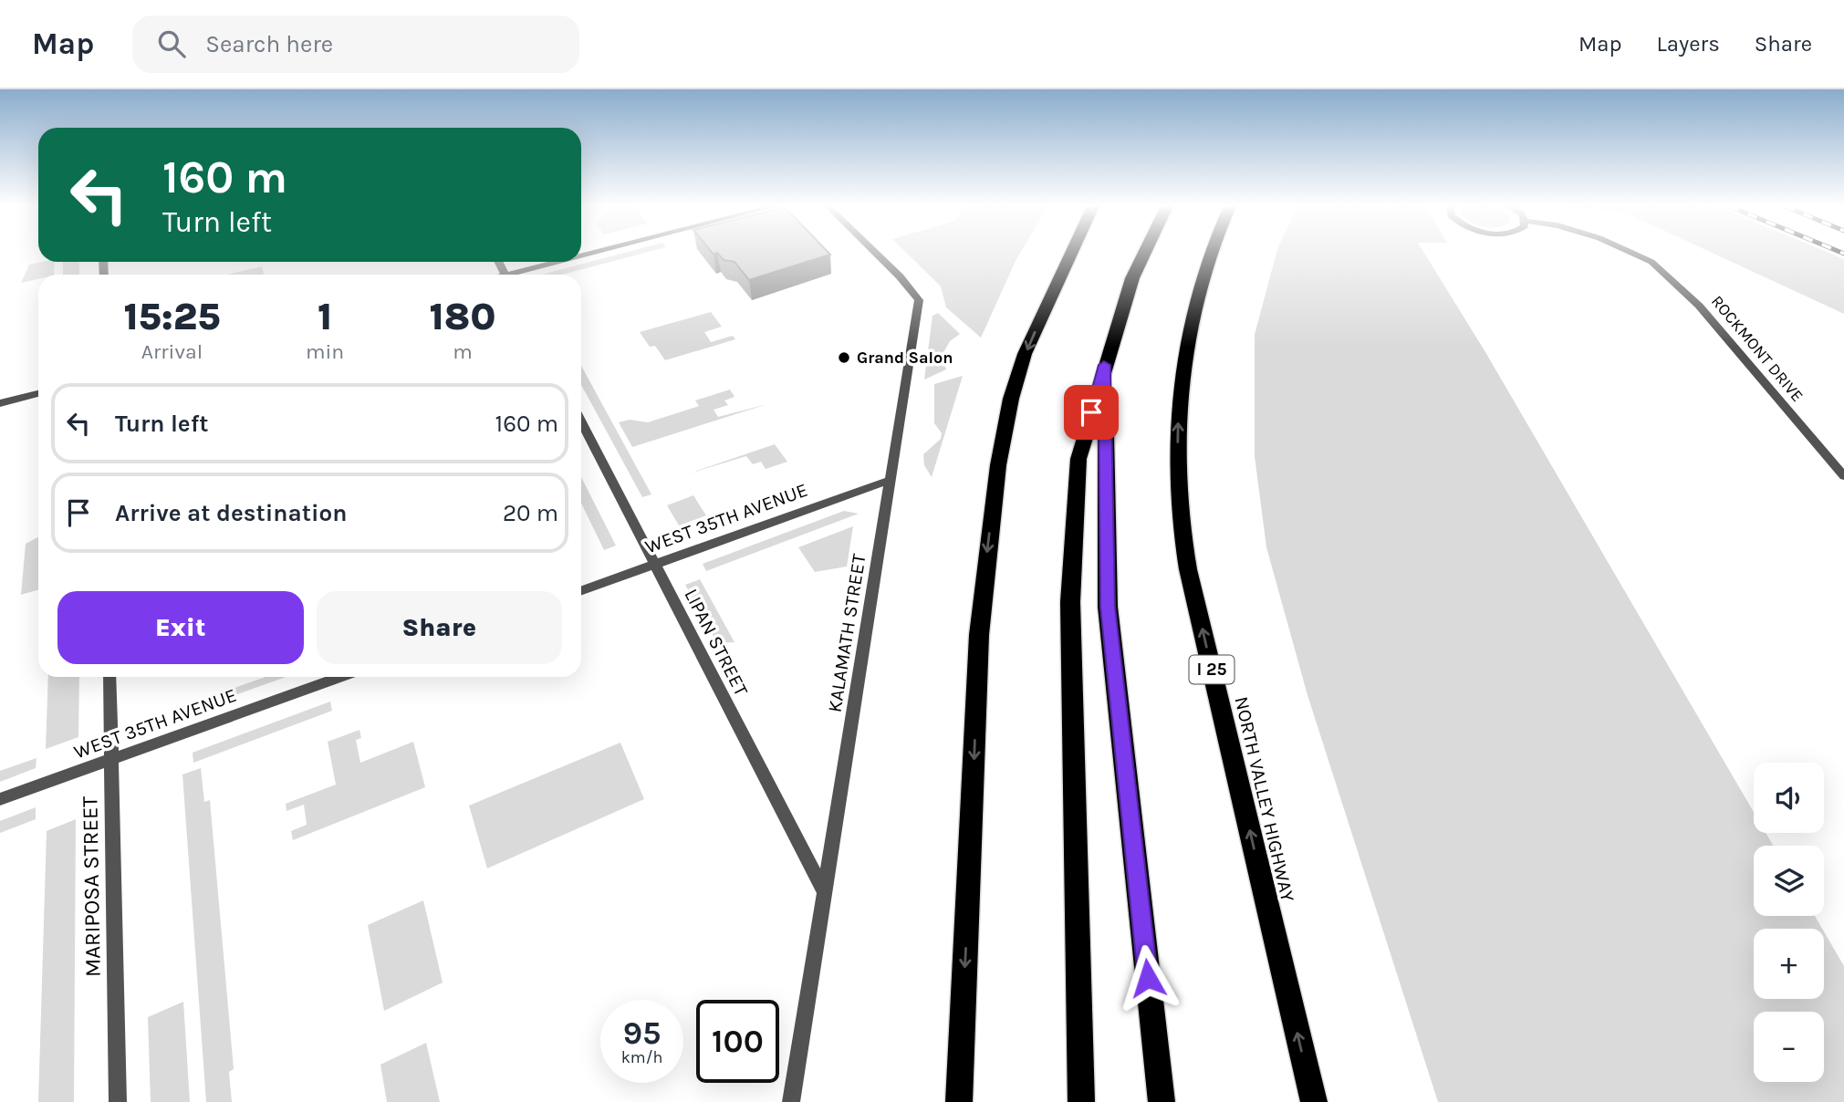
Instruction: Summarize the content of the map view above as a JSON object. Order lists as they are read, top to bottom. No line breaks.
{"streets":{"highway":["I 25","NORTH VALLEY HIGHWAY"],"street":["ROCKMONT DRIVE","WEST 35TH AVENUE","KALAMATH STREET","LIPAN STREET","MARIPOSA STREET"]},"crossings":[["WEST 35TH AVENUE","KALAMATH STREET"],["WEST 35TH AVENUE","LIPAN STREET"],["WEST 35TH AVENUE","MARIPOSA STREET"],["KALAMATH STREET","LIPAN STREET"]],"places":["Grand Salon"],"page":{"header":"Map","search":"Search here","nav":["Map","Layers","Share"],"turn":["160 m","Turn left"],"eta":["15:25","Arrival","1","min","180","m"],"list":[{"name":"Turn left","value":"160 m"},{"name":"Arrive at destination","value":"20 m"}],"buttons":["Exit","Share"],"map_buttons":["+","−"],"speed":"95 km/h","limit":"100"}}
